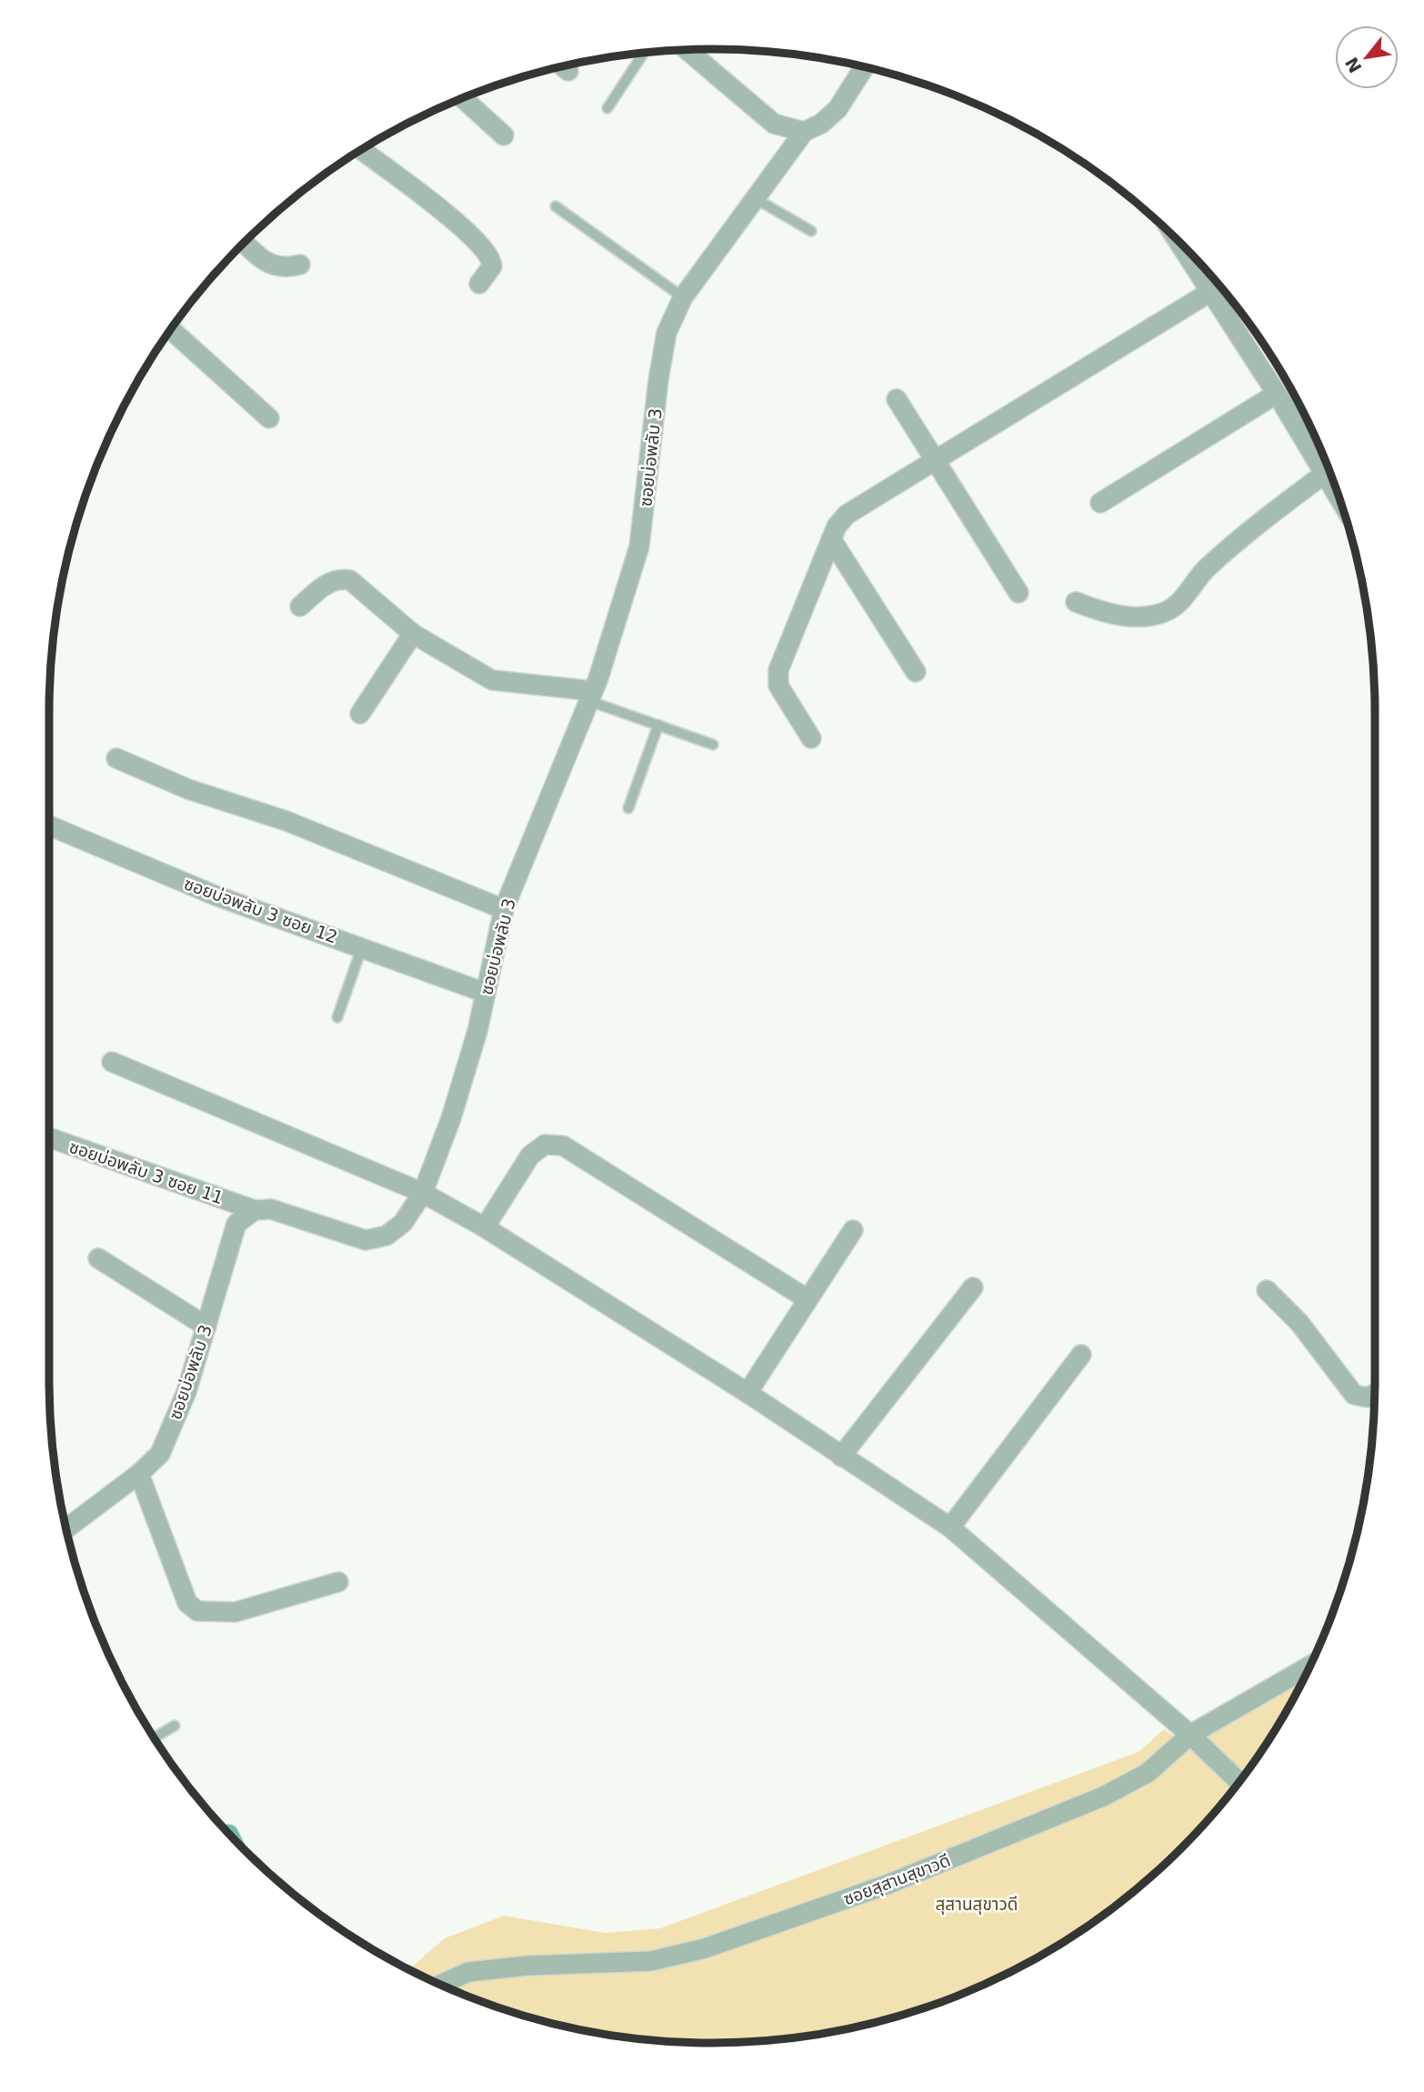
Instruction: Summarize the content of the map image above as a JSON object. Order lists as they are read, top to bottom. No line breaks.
{"streets":{"street":["ซอยบ่อพลับ 3","ซอยบ่อพลับ 3 ซอย 12","ซอยบ่อพลับ 3 ซอย 11","ซอยสุสานสุขาวดี"]},"crossings":[["ซอยบ่อพลับ 3","ซอยบ่อพลับ 3 ซอย 12"],["ซอยบ่อพลับ 3","ซอยบ่อพลับ 3 ซอย 11"]],"parks":["สุสานสุขาวดี"],"north":"bottom left"}
